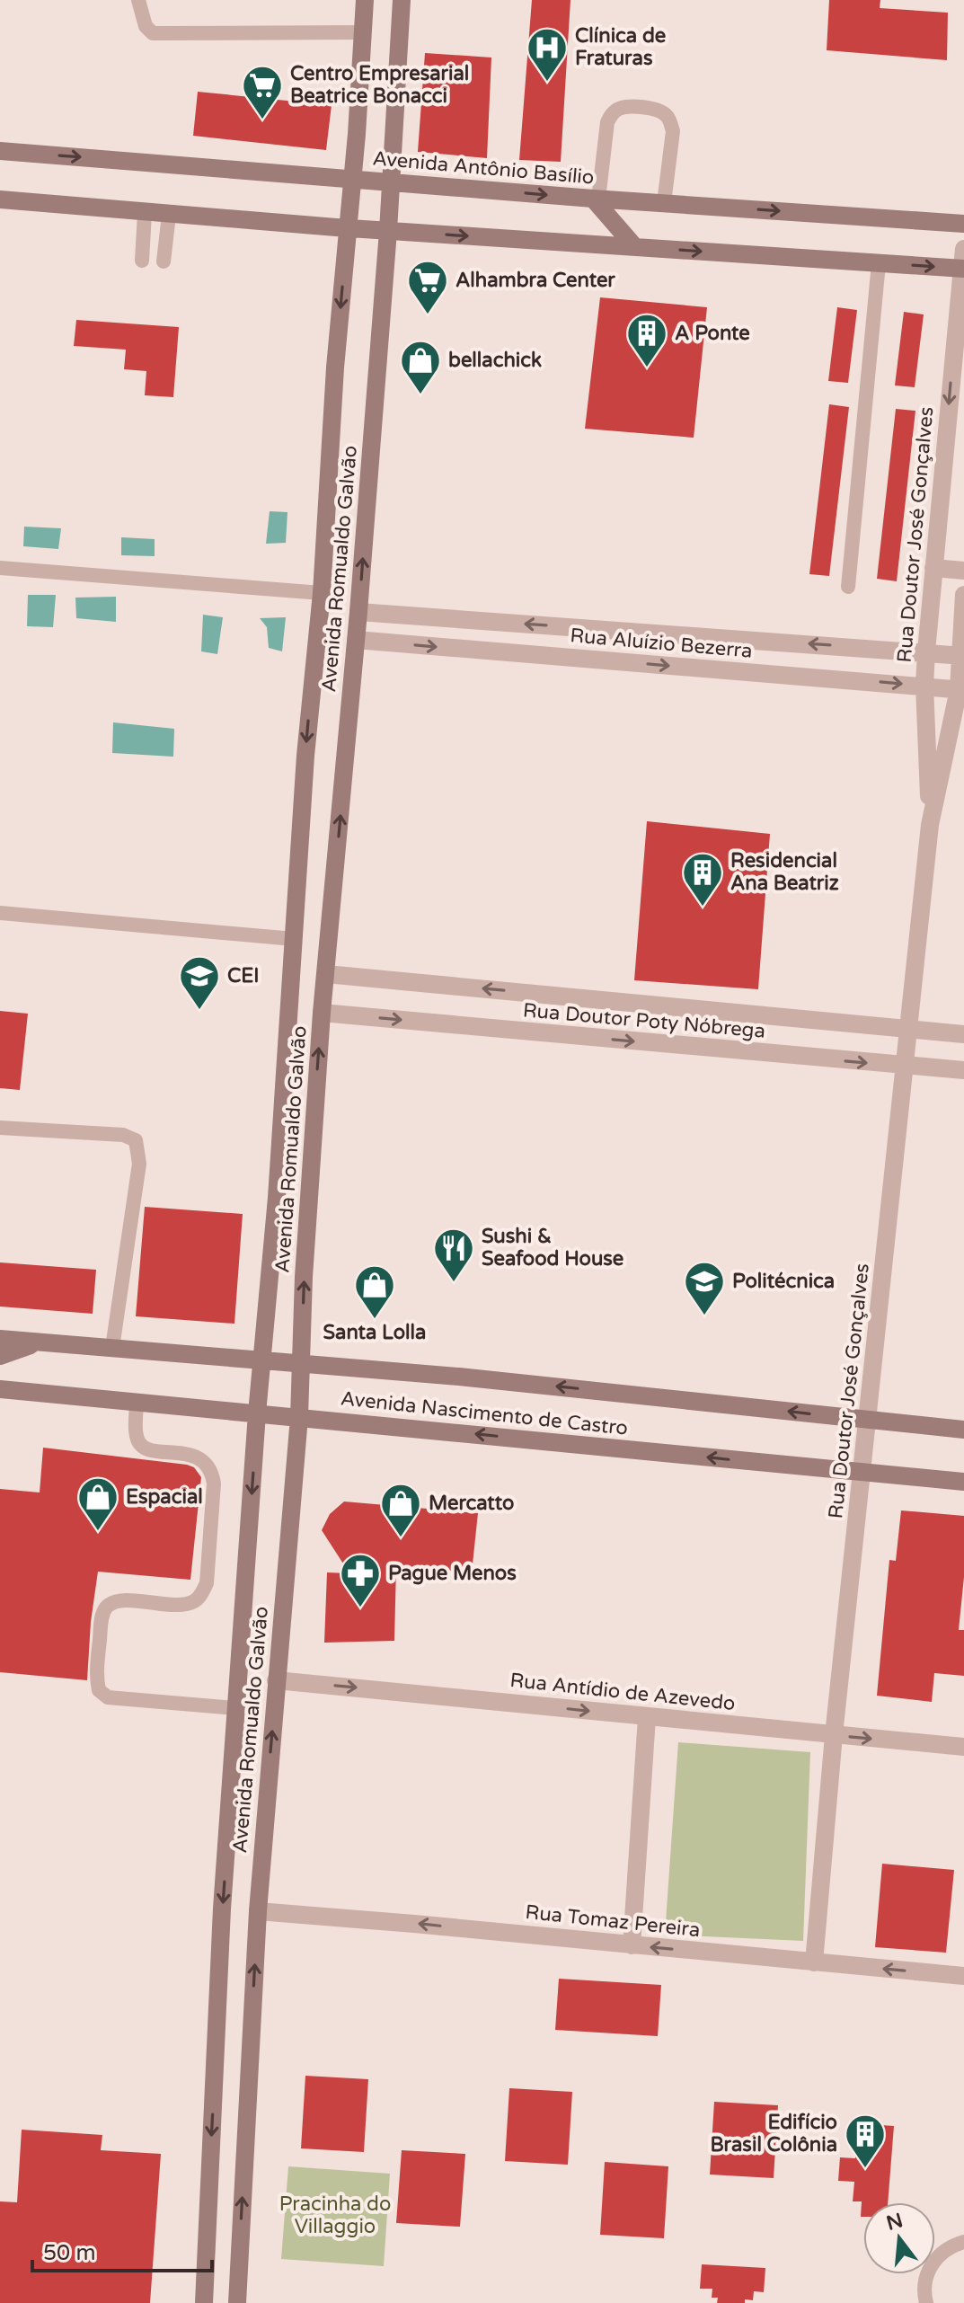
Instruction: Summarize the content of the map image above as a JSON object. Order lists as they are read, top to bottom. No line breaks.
{"streets":{"main road":["Avenida Antônio Basílio","Avenida Romualdo Galvão","Avenida Nascimento de Castro"],"street":["Rua Doutor José Gonçalves","Rua Aluízio Bezerra","Rua Doutor Poty Nóbrega","Rua Antídio de Azevedo","Rua Tomaz Pereira"]},"crossings":[["Avenida Antônio Basílio","Avenida Romualdo Galvão"],["Rua Doutor José Gonçalves","Rua Aluízio Bezerra"],["Rua Doutor José Gonçalves","Rua Doutor Poty Nóbrega"],["Rua Doutor José Gonçalves","Avenida Nascimento de Castro"],["Rua Doutor José Gonçalves","Rua Antídio de Azevedo"],["Rua Doutor José Gonçalves","Rua Tomaz Pereira"],["Avenida Romualdo Galvão","Rua Aluízio Bezerra"],["Avenida Romualdo Galvão","Rua Doutor Poty Nóbrega"],["Avenida Romualdo Galvão","Avenida Nascimento de Castro"],["Avenida Romualdo Galvão","Rua Antídio de Azevedo"],["Avenida Romualdo Galvão","Rua Tomaz Pereira"]],"one_way":["Avenida Nascimento de Castro","Rua Antídio de Azevedo","Rua Tomaz Pereira"],"parks":["Pracinha do Villaggio"],"places":{"hospital":["Clínica de Fraturas"],"supermarket":["Centro Empresarial Beatrice Bonacci","Alhambra Center"],"building":["A Ponte","Residencial Ana Beatriz","Edifício Brasil Colônia"],"shop":["bellachick","Santa Lolla","Espacial","Mercatto"],"school or university":["CEI","Politécnica"],"restaurant":["Sushi & Seafood House"],"pharmacy":["Pague Menos"]},"scale_bar":"50 m","north":"top"}
